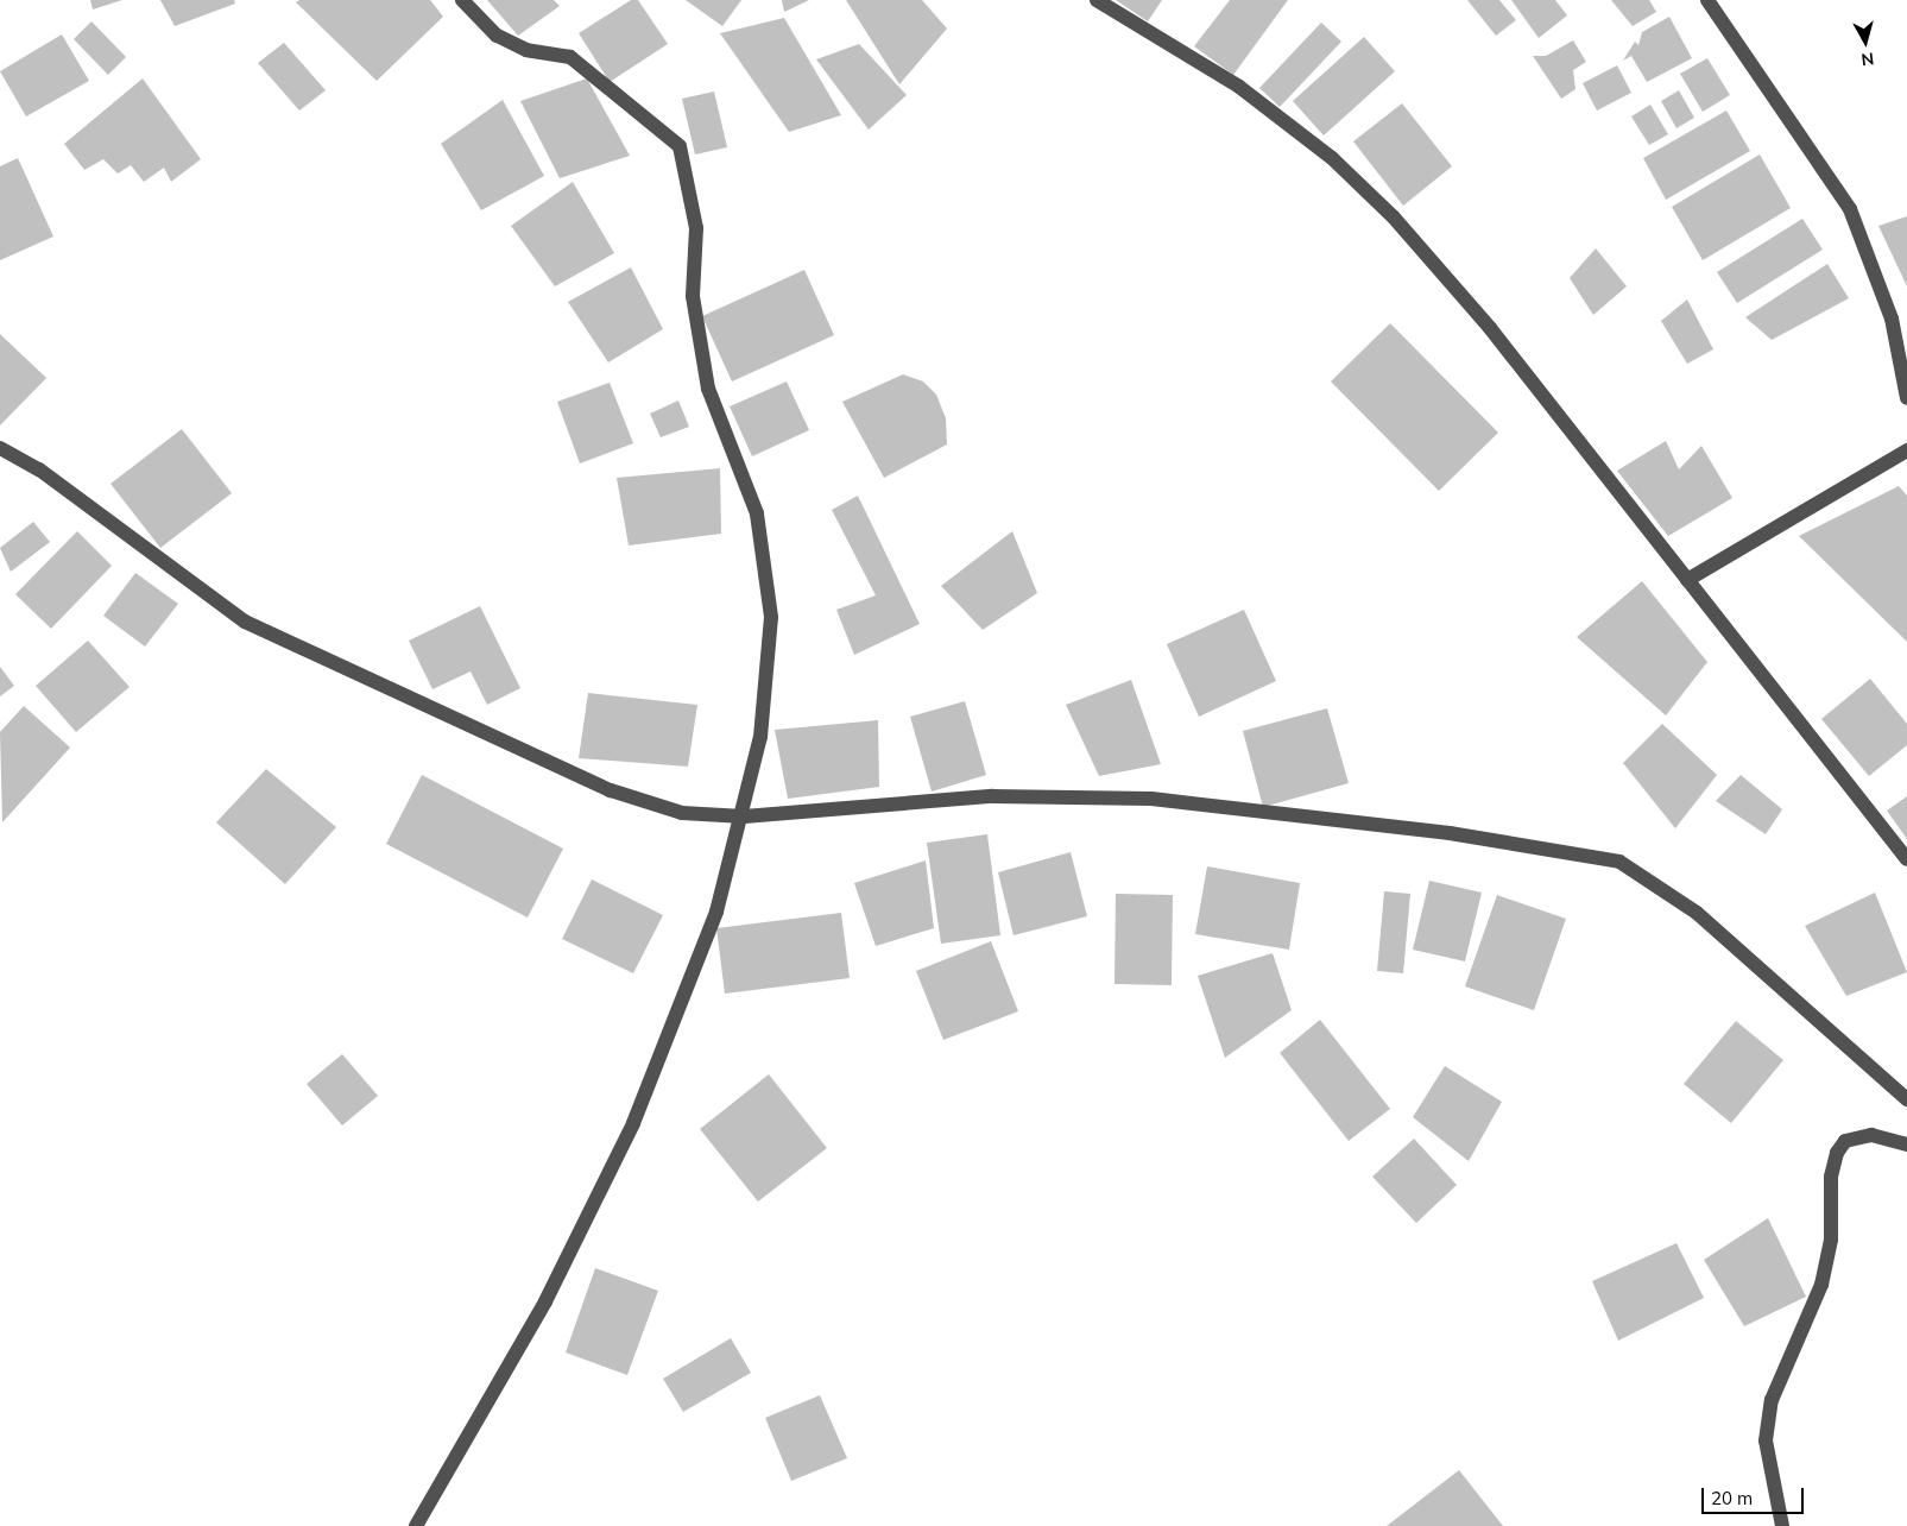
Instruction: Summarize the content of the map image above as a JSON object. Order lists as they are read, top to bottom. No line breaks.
{"scale_bar":"20 m","north":"bottom"}
